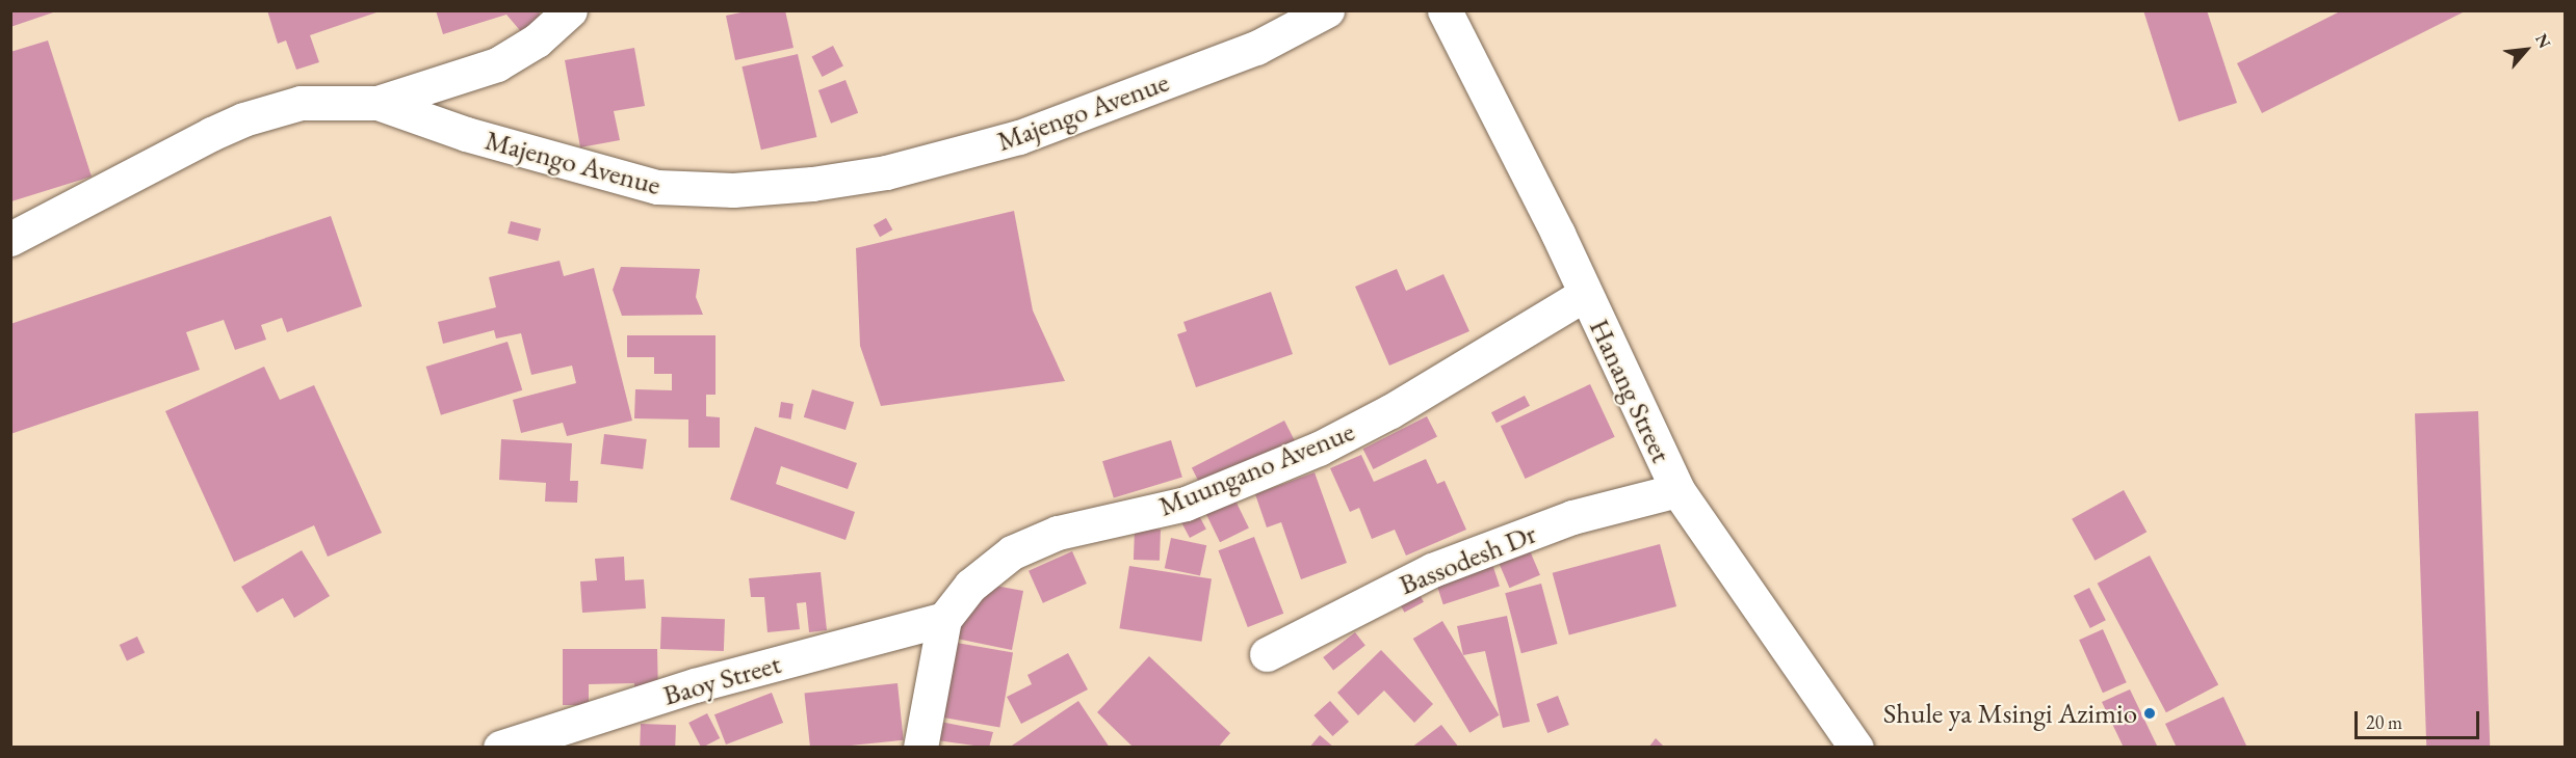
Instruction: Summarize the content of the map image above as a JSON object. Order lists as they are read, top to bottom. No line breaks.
{"streets":{"street":["Majengo Avenue","Hanang Street","Muungano Avenue","Bassodesh Dr","Baoy Street"]},"crossings":[["Hanang Street","Muungano Avenue"],["Hanang Street","Bassodesh Dr"],["Muungano Avenue","Baoy Street"]],"places":["Shule ya Msingi Azimio"],"scale_bar":"20 m","north":"top right"}
